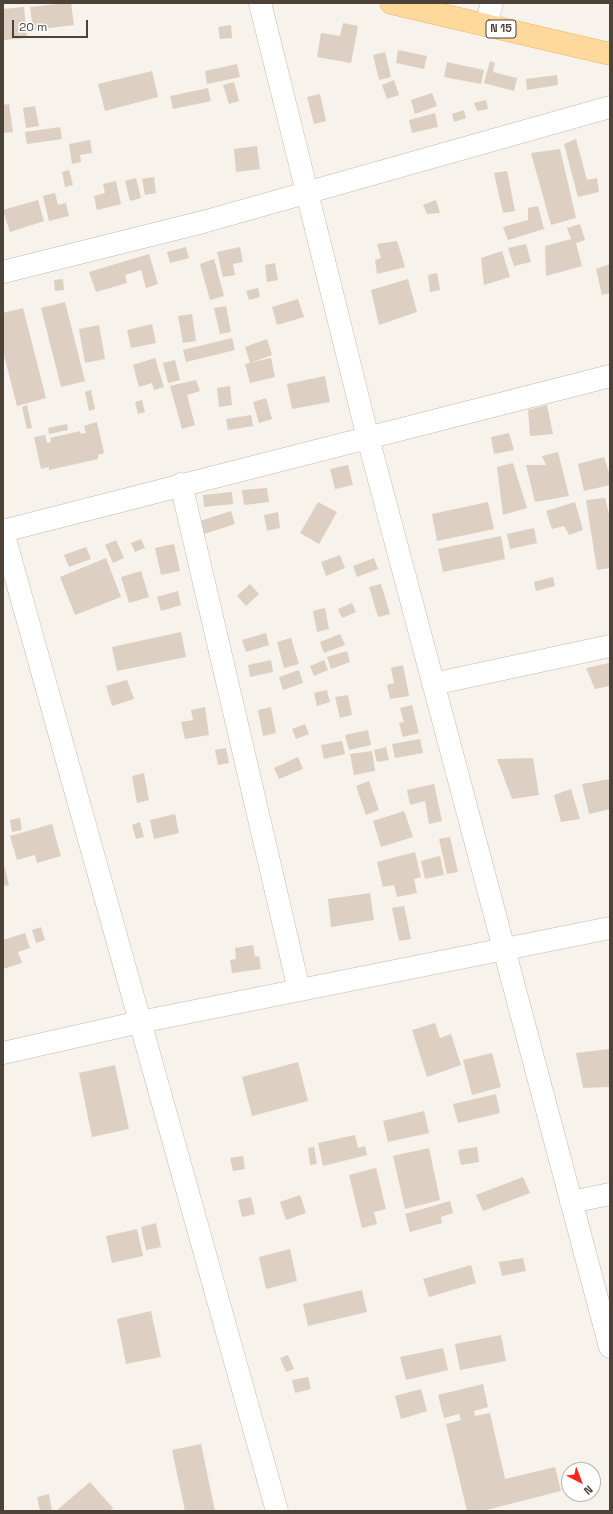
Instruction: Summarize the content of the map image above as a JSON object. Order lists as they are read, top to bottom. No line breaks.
{"streets":{"main road":["N 15"]},"scale_bar":"20 m","north":"bottom right"}
